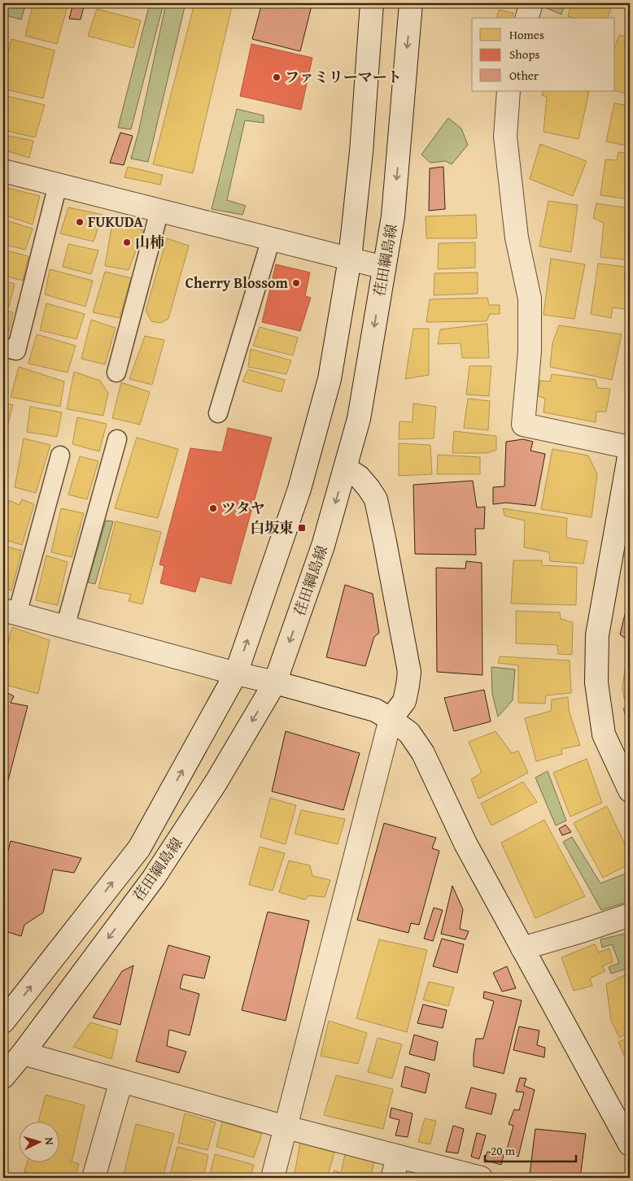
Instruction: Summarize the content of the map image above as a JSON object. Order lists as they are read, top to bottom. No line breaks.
{"streets":{"street":["荏田綱島線"]},"places":{"other":["ファミリーマート","FUKUDA","山柿","Cherry Blossom","ツタヤ"],"transit":["白坂東"]},"legend":["Homes","Shops","Other"],"scale_bar":"20 m","north":"right"}
